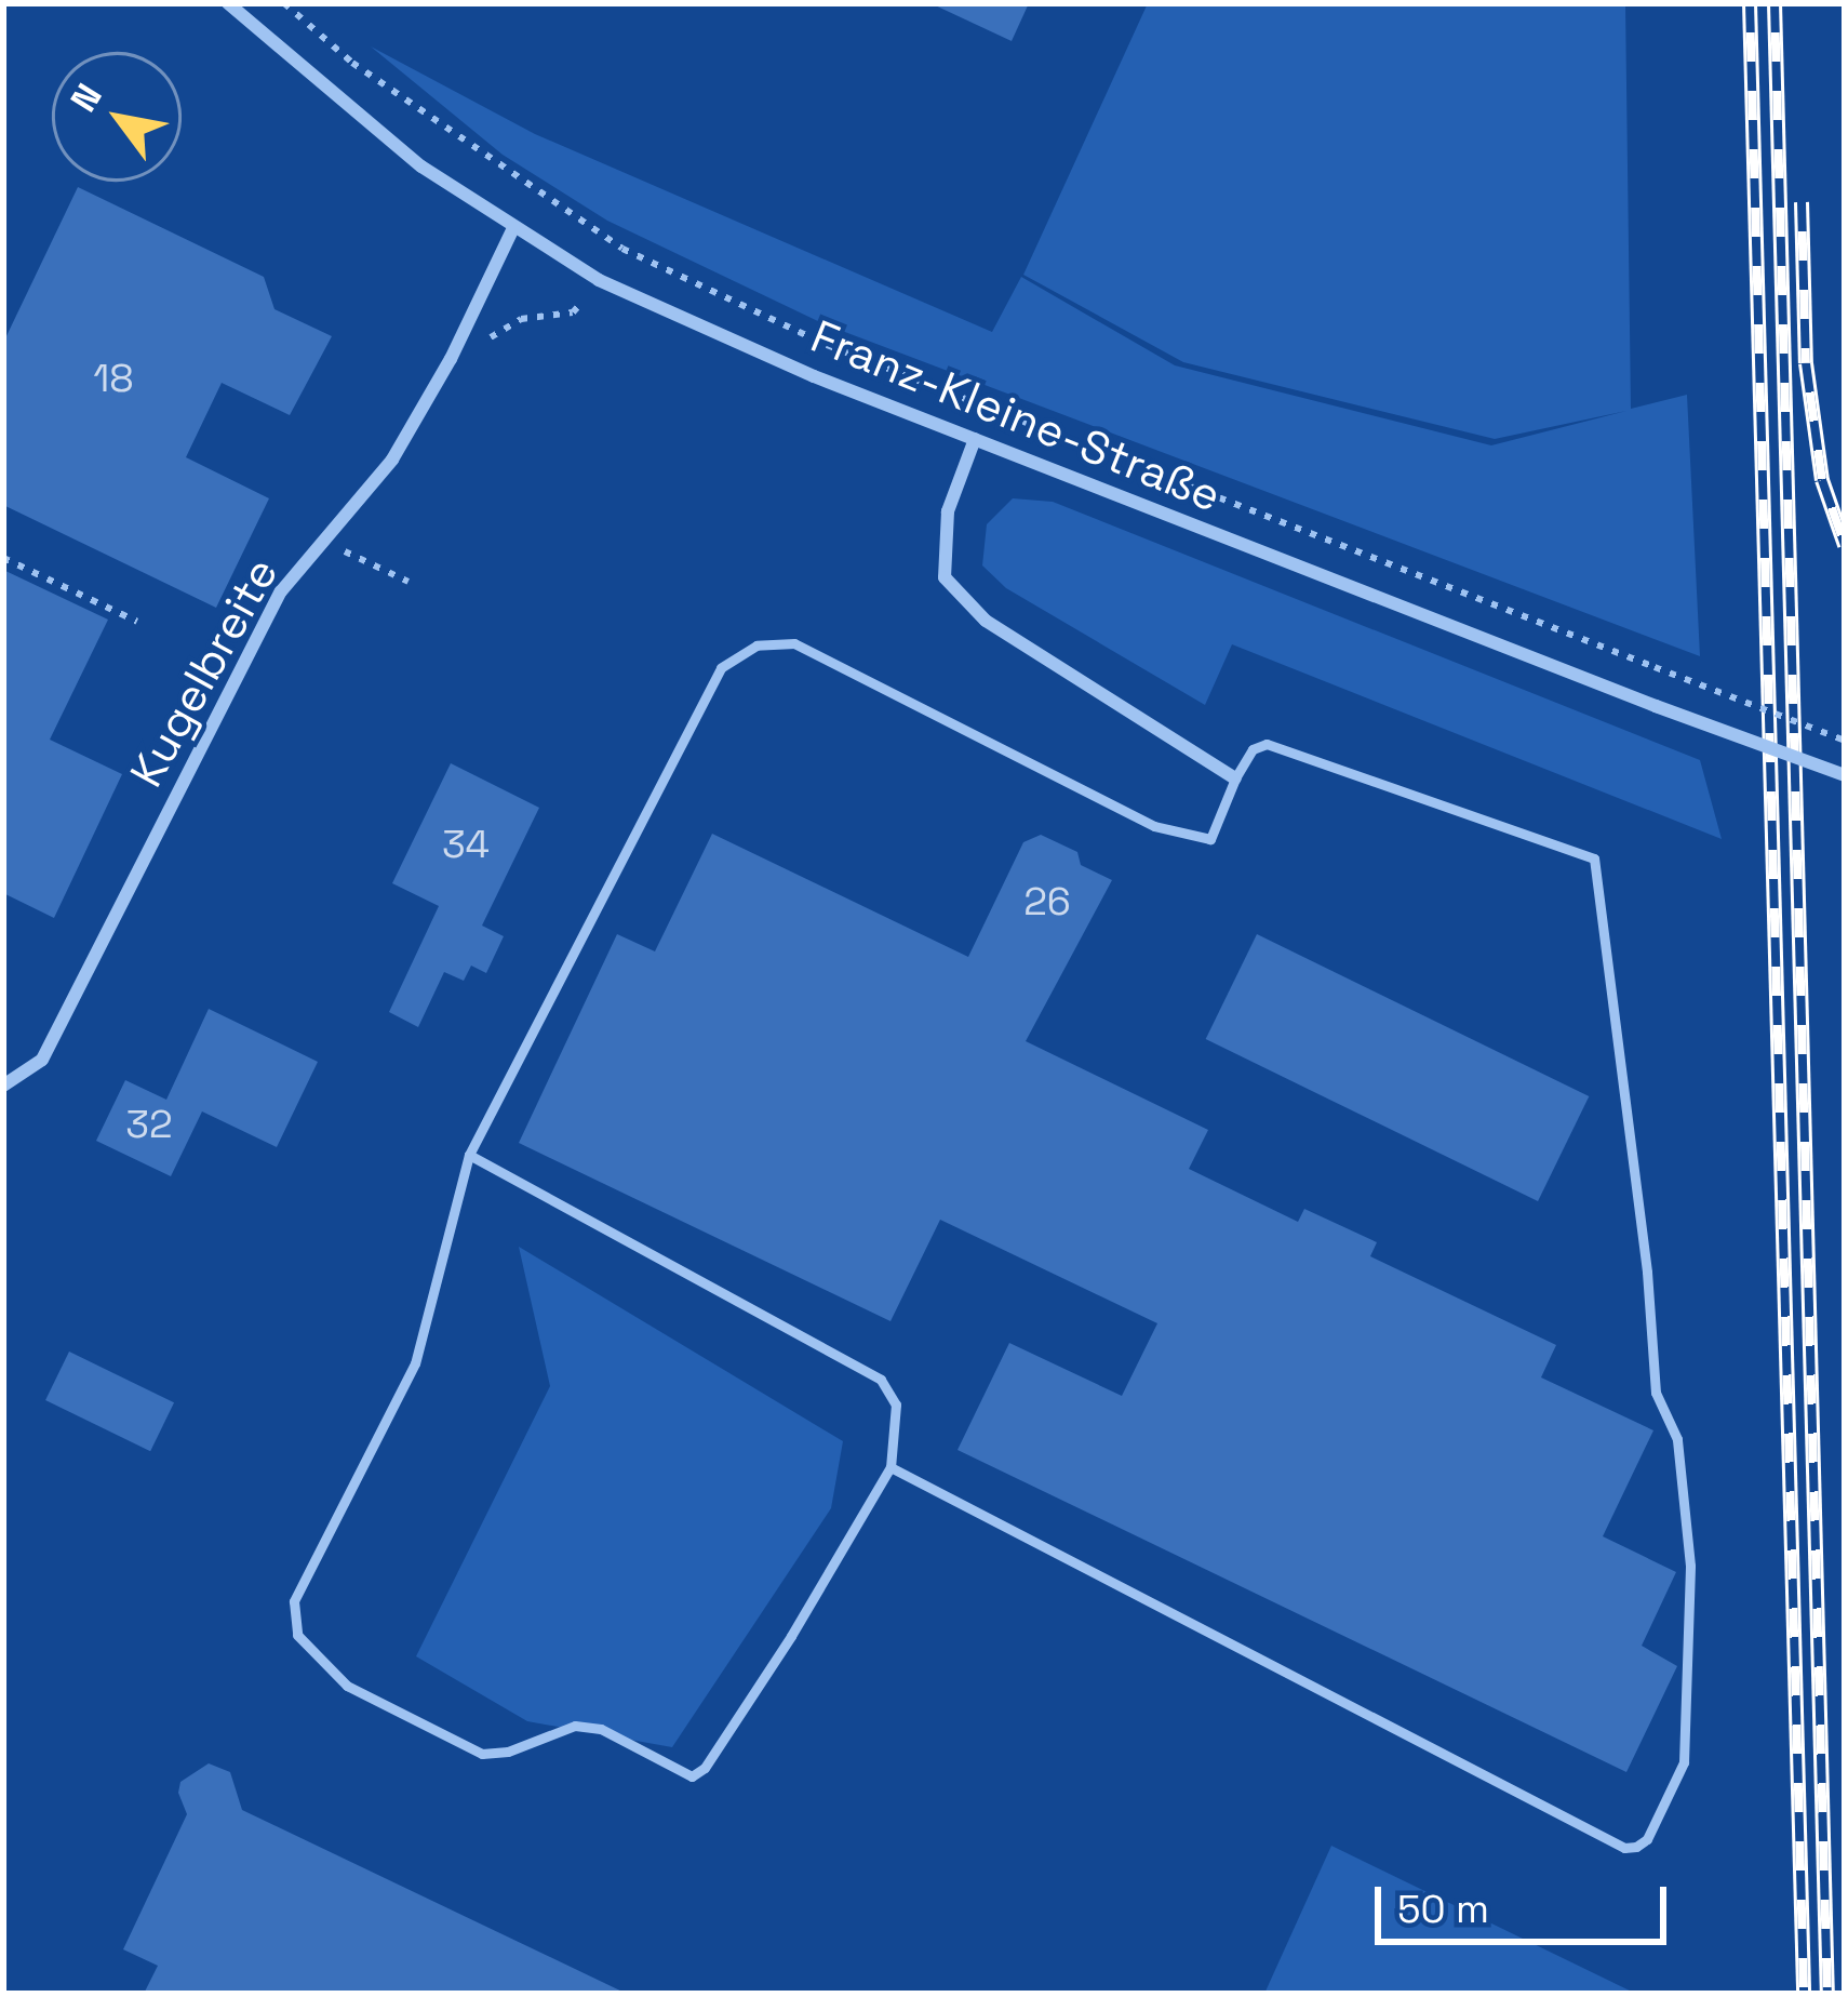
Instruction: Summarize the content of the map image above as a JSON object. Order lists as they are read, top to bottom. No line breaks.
{"streets":{"street":["Franz-Kleine-Straße","Kugelbreite"]},"crossings":[["Franz-Kleine-Straße","Kugelbreite"]],"house_numbers":["18","34","26","32"],"scale_bar":"50 m","north":"top left"}
